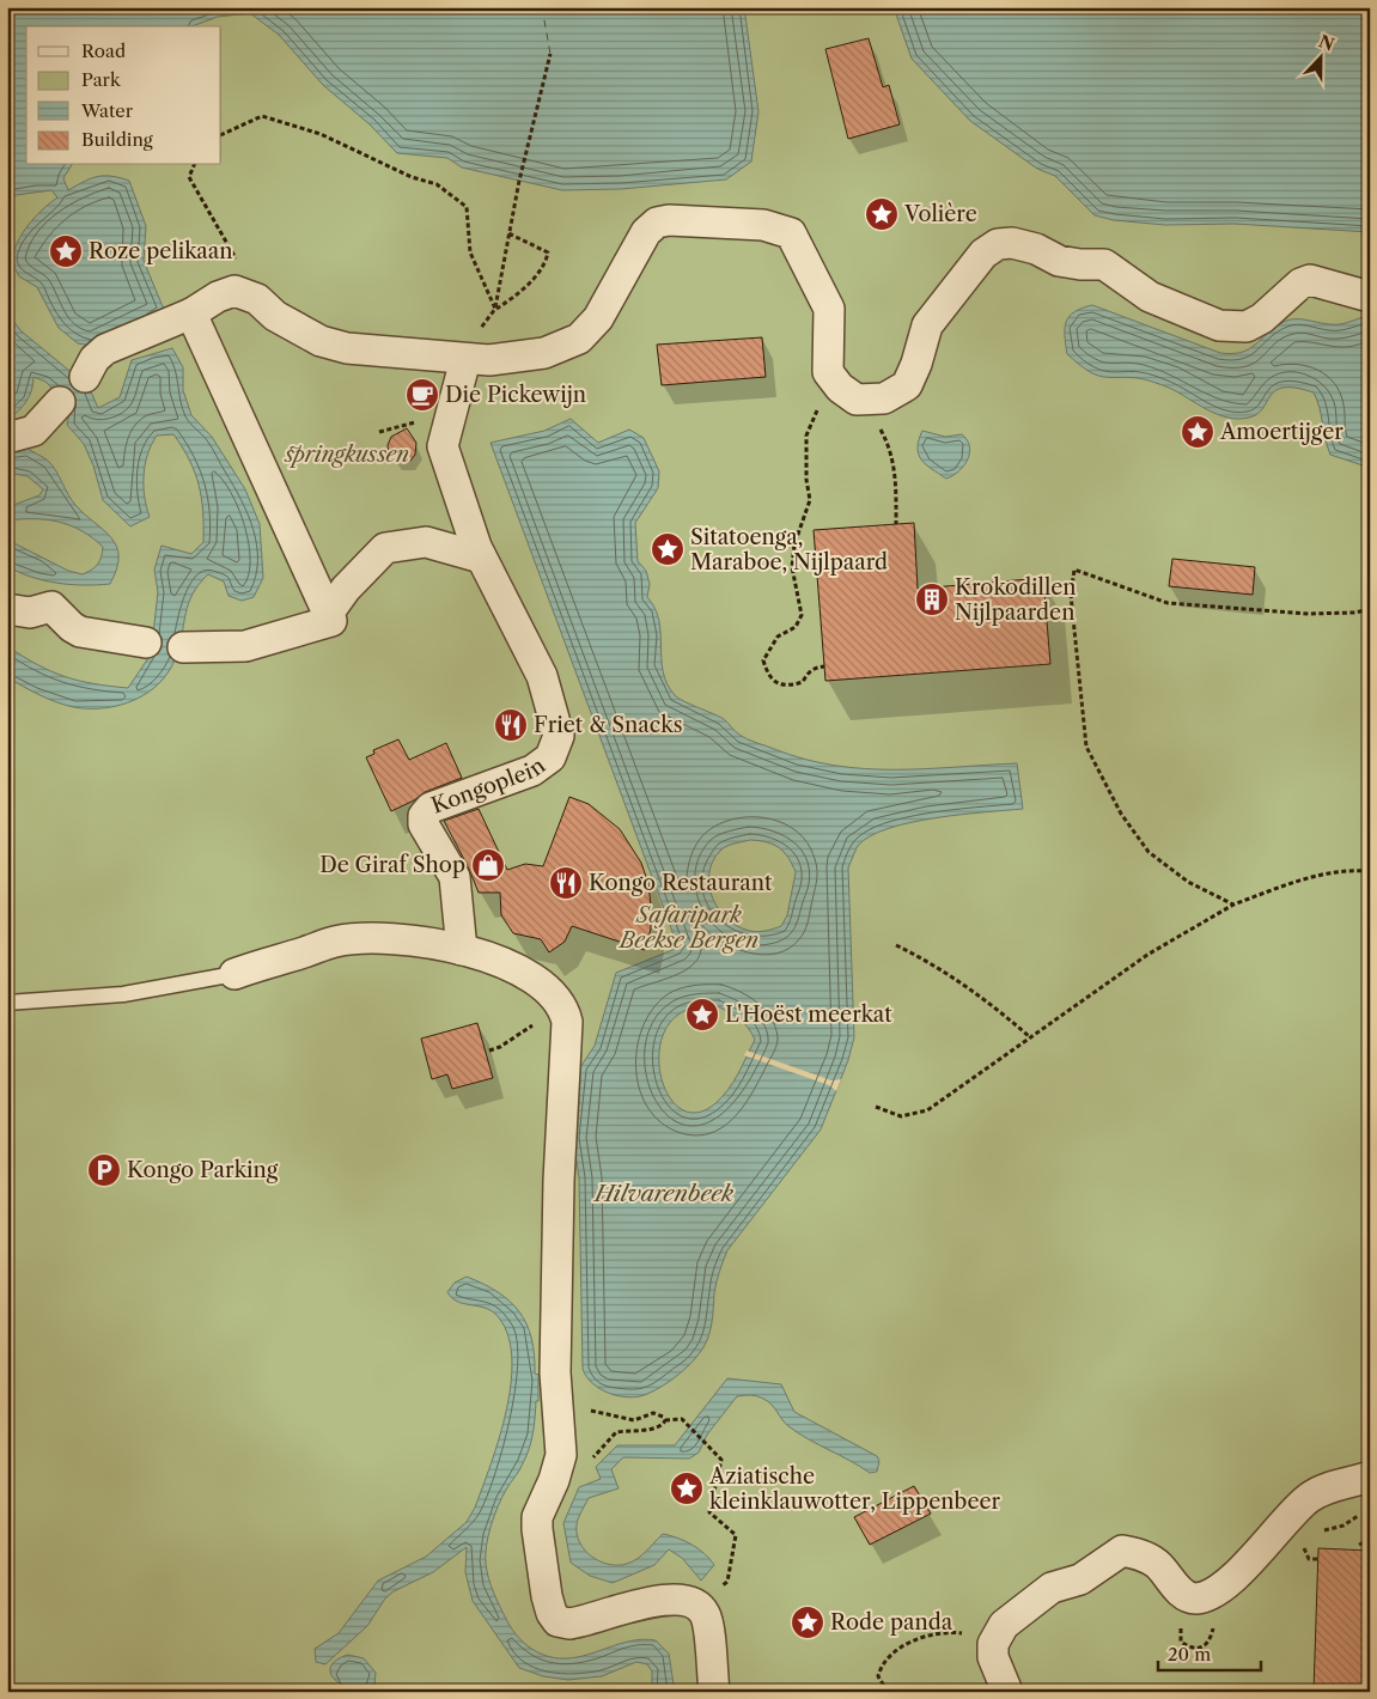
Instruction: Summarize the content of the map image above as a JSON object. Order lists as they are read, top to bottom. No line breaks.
{"streets":{"street":["Kongoplein"]},"water":["Hilvarenbeek"],"parks":["springkussen","Safaripark Beekse Bergen"],"places":{"place":["Volière","Roze pelikaan","Amoertijger","Sitatoenga, Maraboe, Nijlpaard","L'Hoëst meerkat","Aziatische kleinklauwotter, Lippenbeer","Rode panda"],"cafe":["Die Pickewijn"],"building":["Krokodillen Nijlpaarden"],"restaurant":["Friet & Snacks","Kongo Restaurant"],"shop":["De Giraf Shop"],"parking":["Kongo Parking"]},"legend":["Road","Park","Water","Building"],"scale_bar":"20 m","north":"top"}
